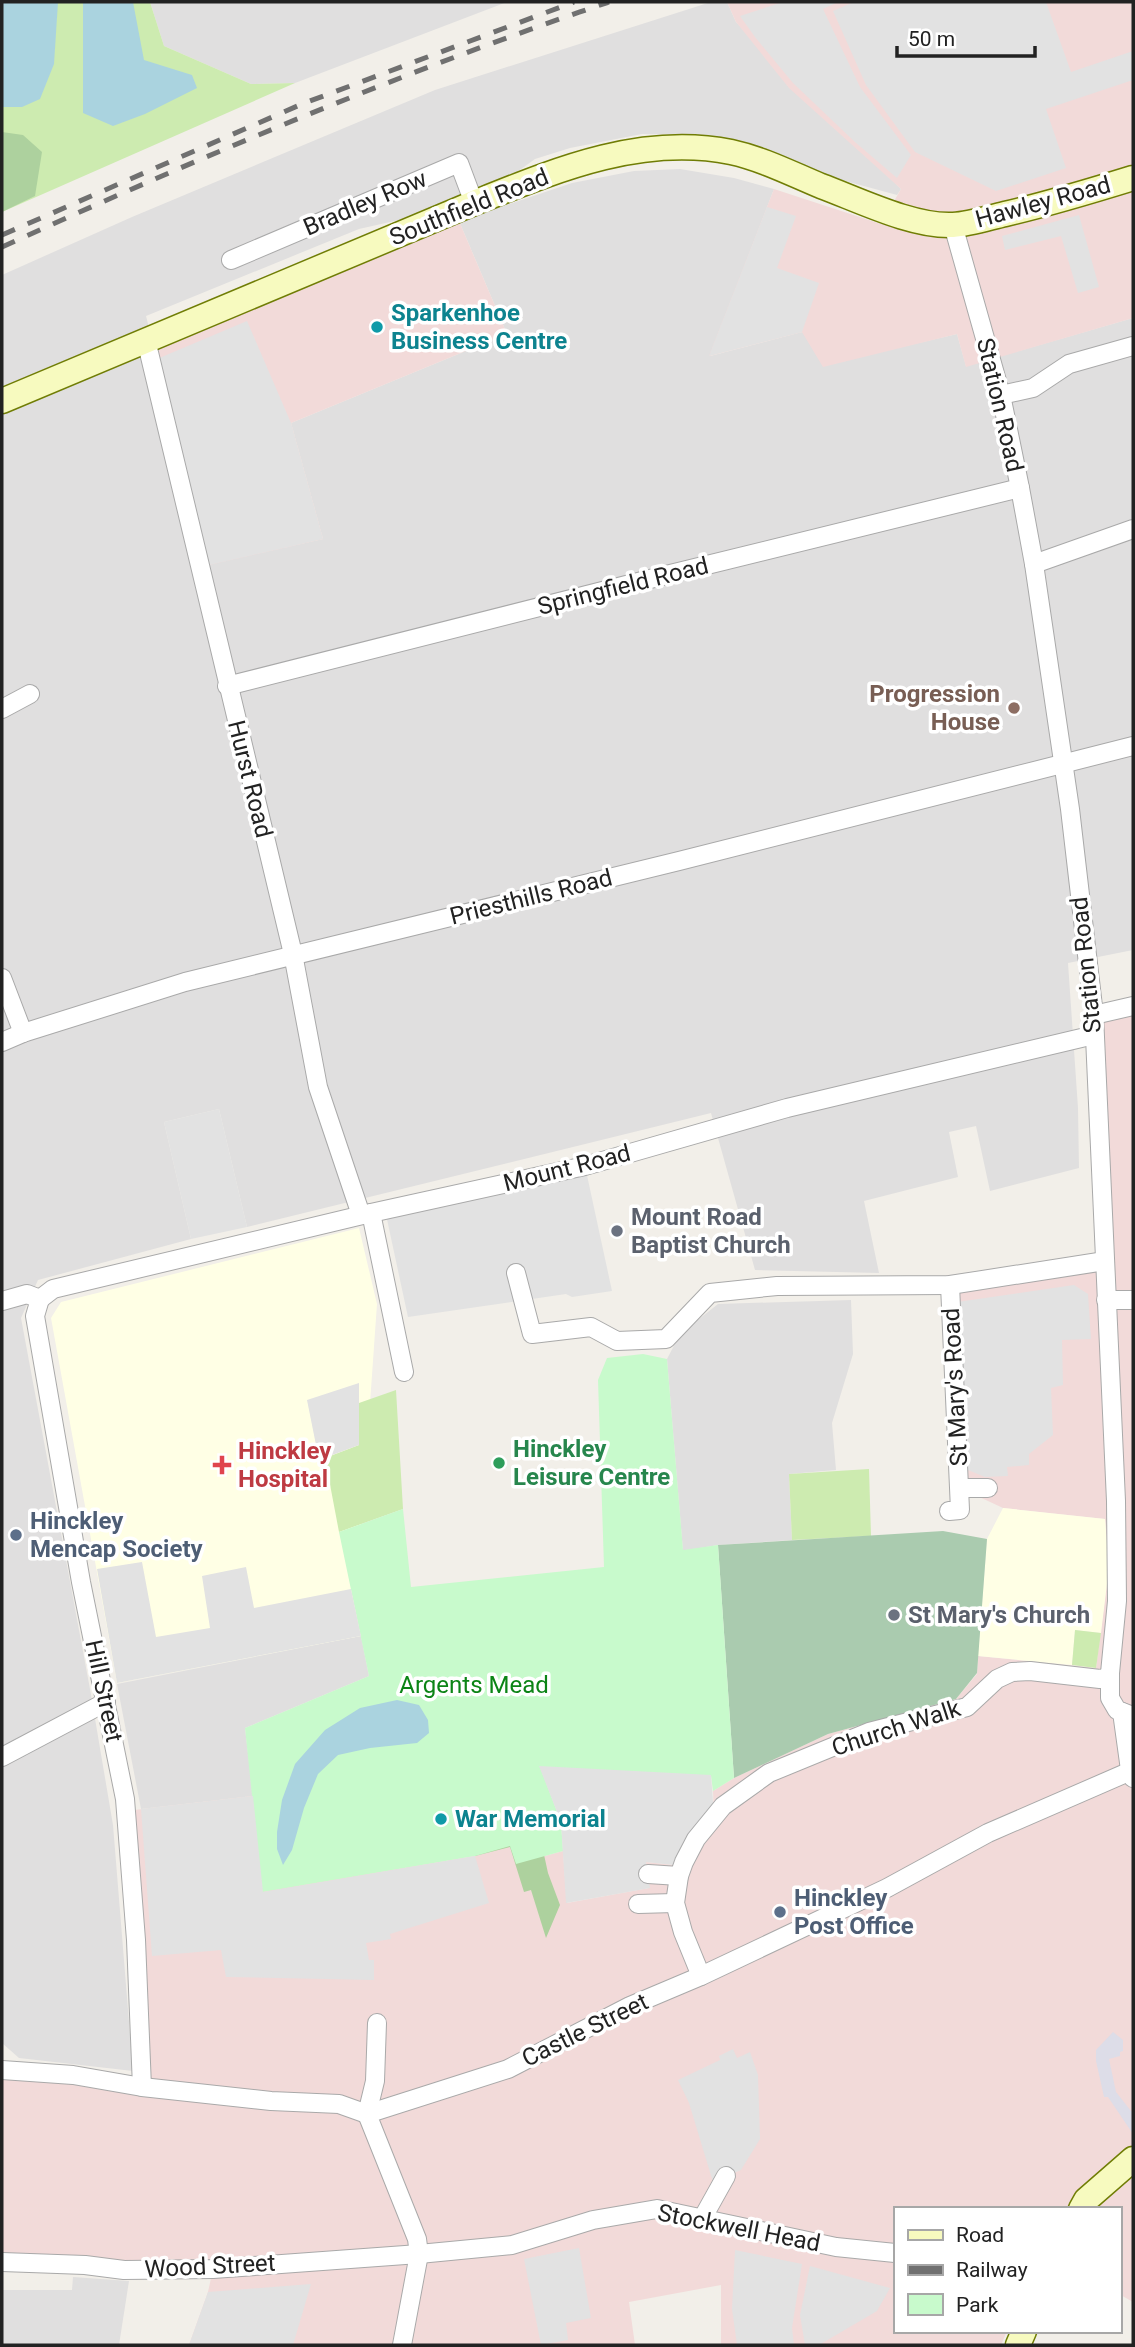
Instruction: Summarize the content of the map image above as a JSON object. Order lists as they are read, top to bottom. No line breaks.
{"streets":{"main road":["Hawley Road","Southfield Road"],"street":["Bradley Row","Station Road","Springfield Road","Hurst Road","Priesthills Road","Mount Road","St Mary's Road","Hill Street","Church Walk","Castle Street","Stockwell Head","Wood Street"]},"crossings":[["Hawley Road","Southfield Road"],["Hawley Road","Station Road"],["Bradley Row","Southfield Road"],["Southfield Road","Station Road"],["Southfield Road","Hurst Road"],["Station Road","Springfield Road"],["Station Road","Priesthills Road"],["Station Road","Mount Road"],["Station Road","St Mary's Road"],["Station Road","Church Walk"],["Station Road","Castle Street"],["Springfield Road","Hurst Road"],["Hurst Road","Priesthills Road"],["Hurst Road","Mount Road"],["Mount Road","Hill Street"],["Church Walk","Castle Street"],["Stockwell Head","Wood Street"]],"parks":["Argents Mead"],"places":{"other":["Sparkenhoe Business Centre","Progression House","Mount Road Baptist Church","Hinckley Leisure Centre","Hinckley Mencap Society","St Mary's Church","War Memorial","Hinckley Post Office"],"health":["Hinckley Hospital"]},"legend":["Road","Railway","Park"],"scale_bar":"50 m"}
